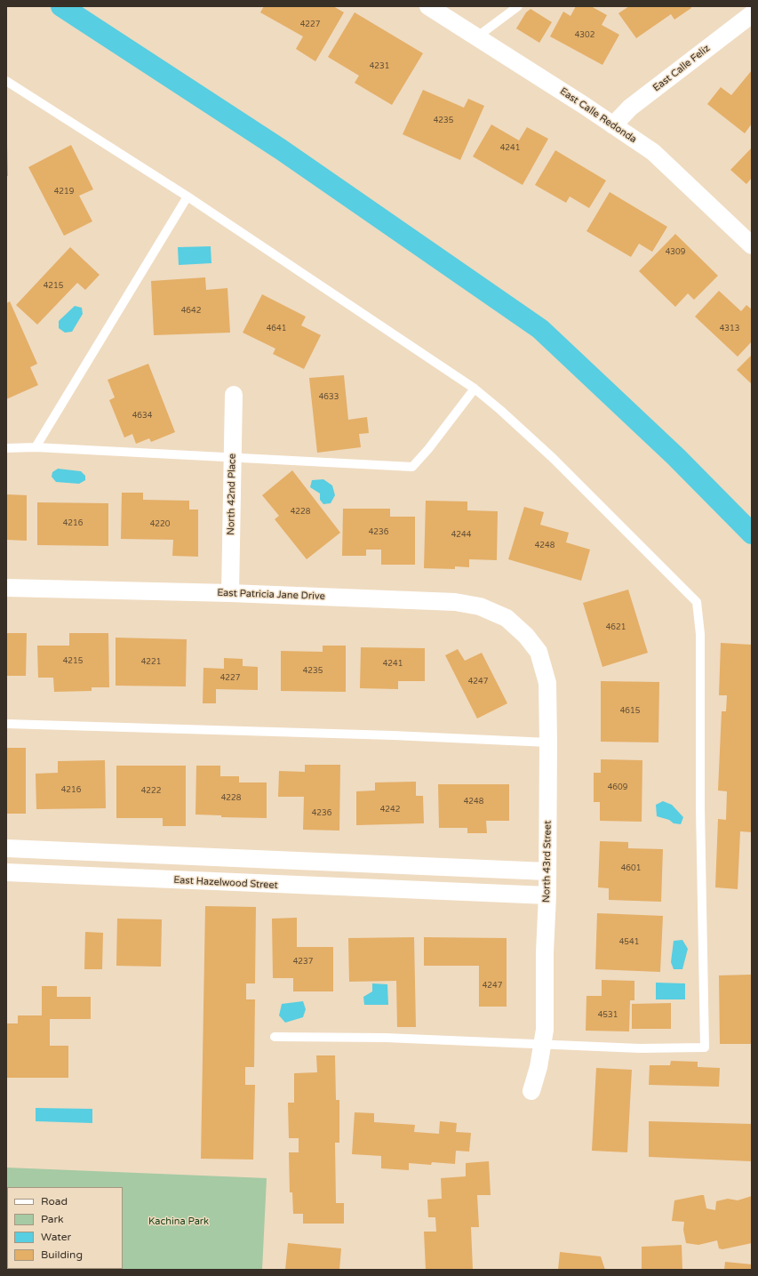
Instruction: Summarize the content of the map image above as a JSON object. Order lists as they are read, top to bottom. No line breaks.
{"streets":{"street":["East Calle Feliz","East Calle Redonda","North 42nd Place","East Patricia Jane Drive","North 43rd Street","East Hazelwood Street"]},"crossings":[["East Calle Feliz","East Calle Redonda"],["North 42nd Place","East Patricia Jane Drive"],["East Patricia Jane Drive","North 43rd Street"],["North 43rd Street","East Hazelwood Street"]],"parks":["Kachina Park"],"house_numbers":["4227","4302","4231","4235","4241","4219","4309","4215","4642","4641","4313","4633","4634","4228","4216","4220","4236","4244","4248","4621","4215","4221","4241","4235","4227","4247","4615","4609","4216","4222","4228","4248","4242","4236","4601","4541","4237","4247","4531"],"legend":["Road","Park","Water","Building"]}
